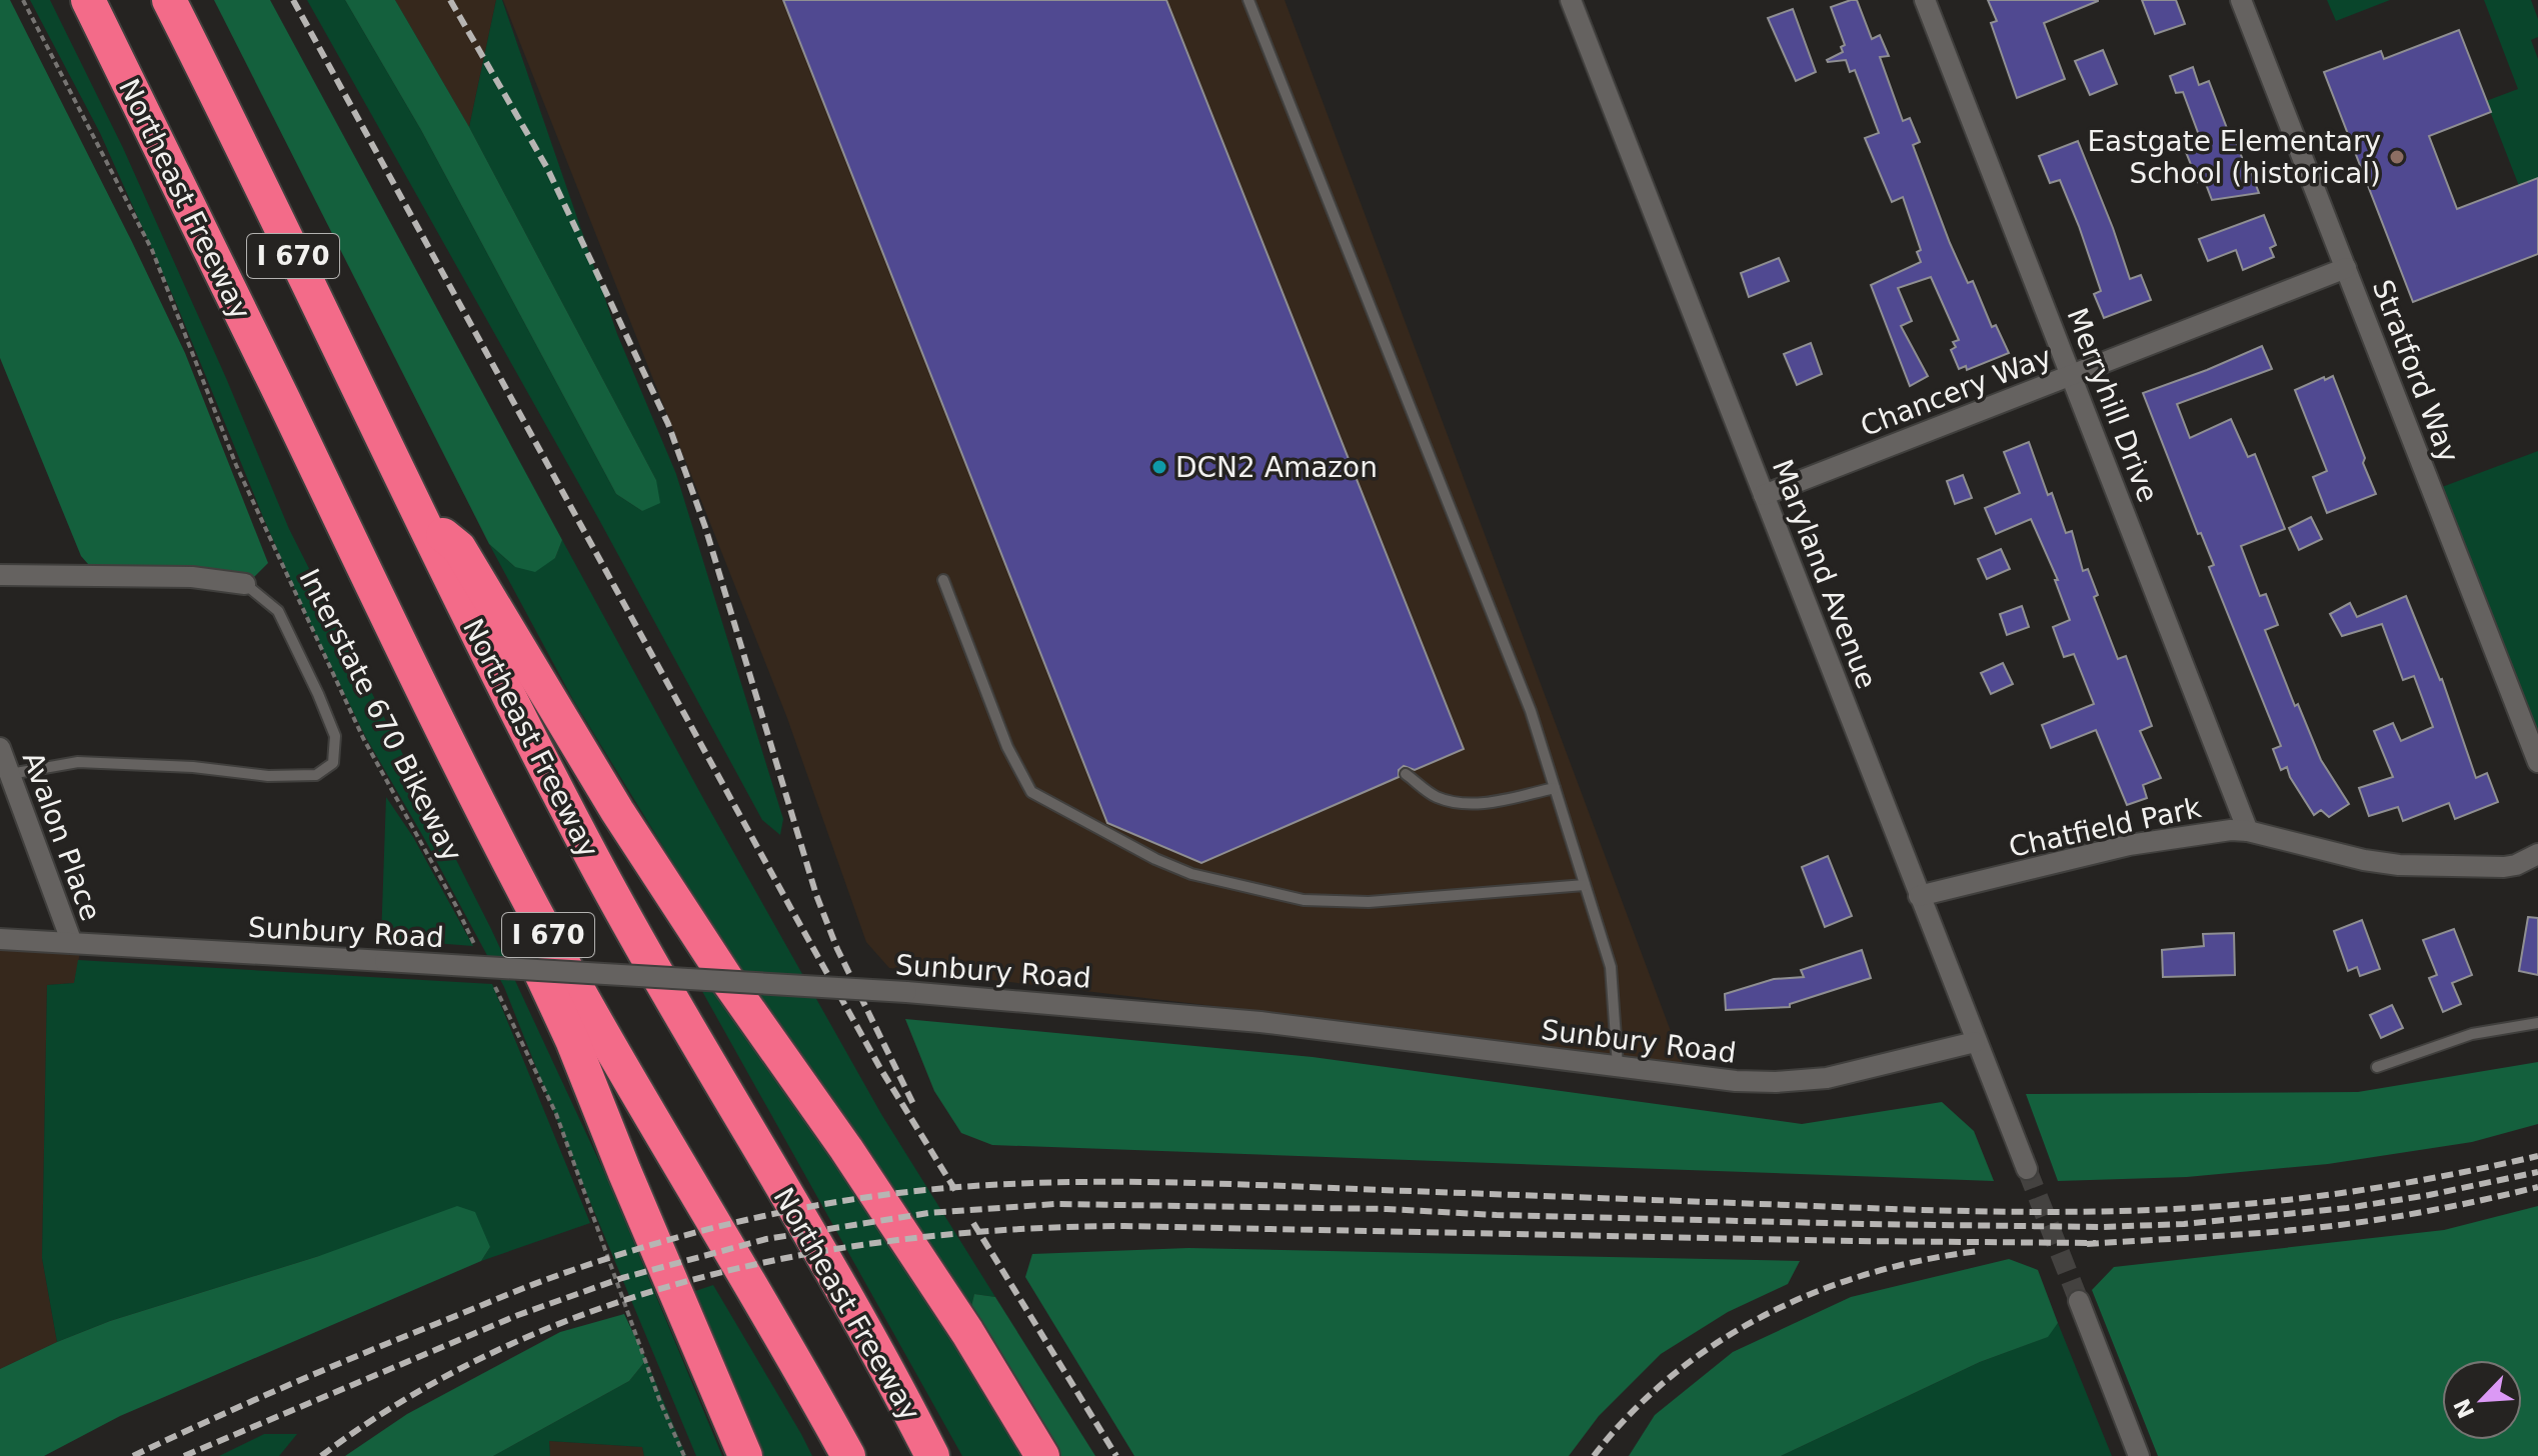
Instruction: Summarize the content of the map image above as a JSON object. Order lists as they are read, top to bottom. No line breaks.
{"streets":{"highway":["Northeast Freeway","I 670"],"street":["Stratford Way","Chancery Way","Merryhill Drive","Maryland Avenue","Chatfield Park","Avalon Place","Sunbury Road"],"path":["Interstate 670 Bikeway"]},"crossings":[["Stratford Way","Chancery Way"],["Chancery Way","Merryhill Drive"],["Chancery Way","Maryland Avenue"],["Merryhill Drive","Chatfield Park"],["Maryland Avenue","Chatfield Park"],["Maryland Avenue","Sunbury Road"],["Avalon Place","Sunbury Road"]],"places":["Eastgate Elementary School (historical)","DCN2 Amazon"],"north":"bottom left"}
